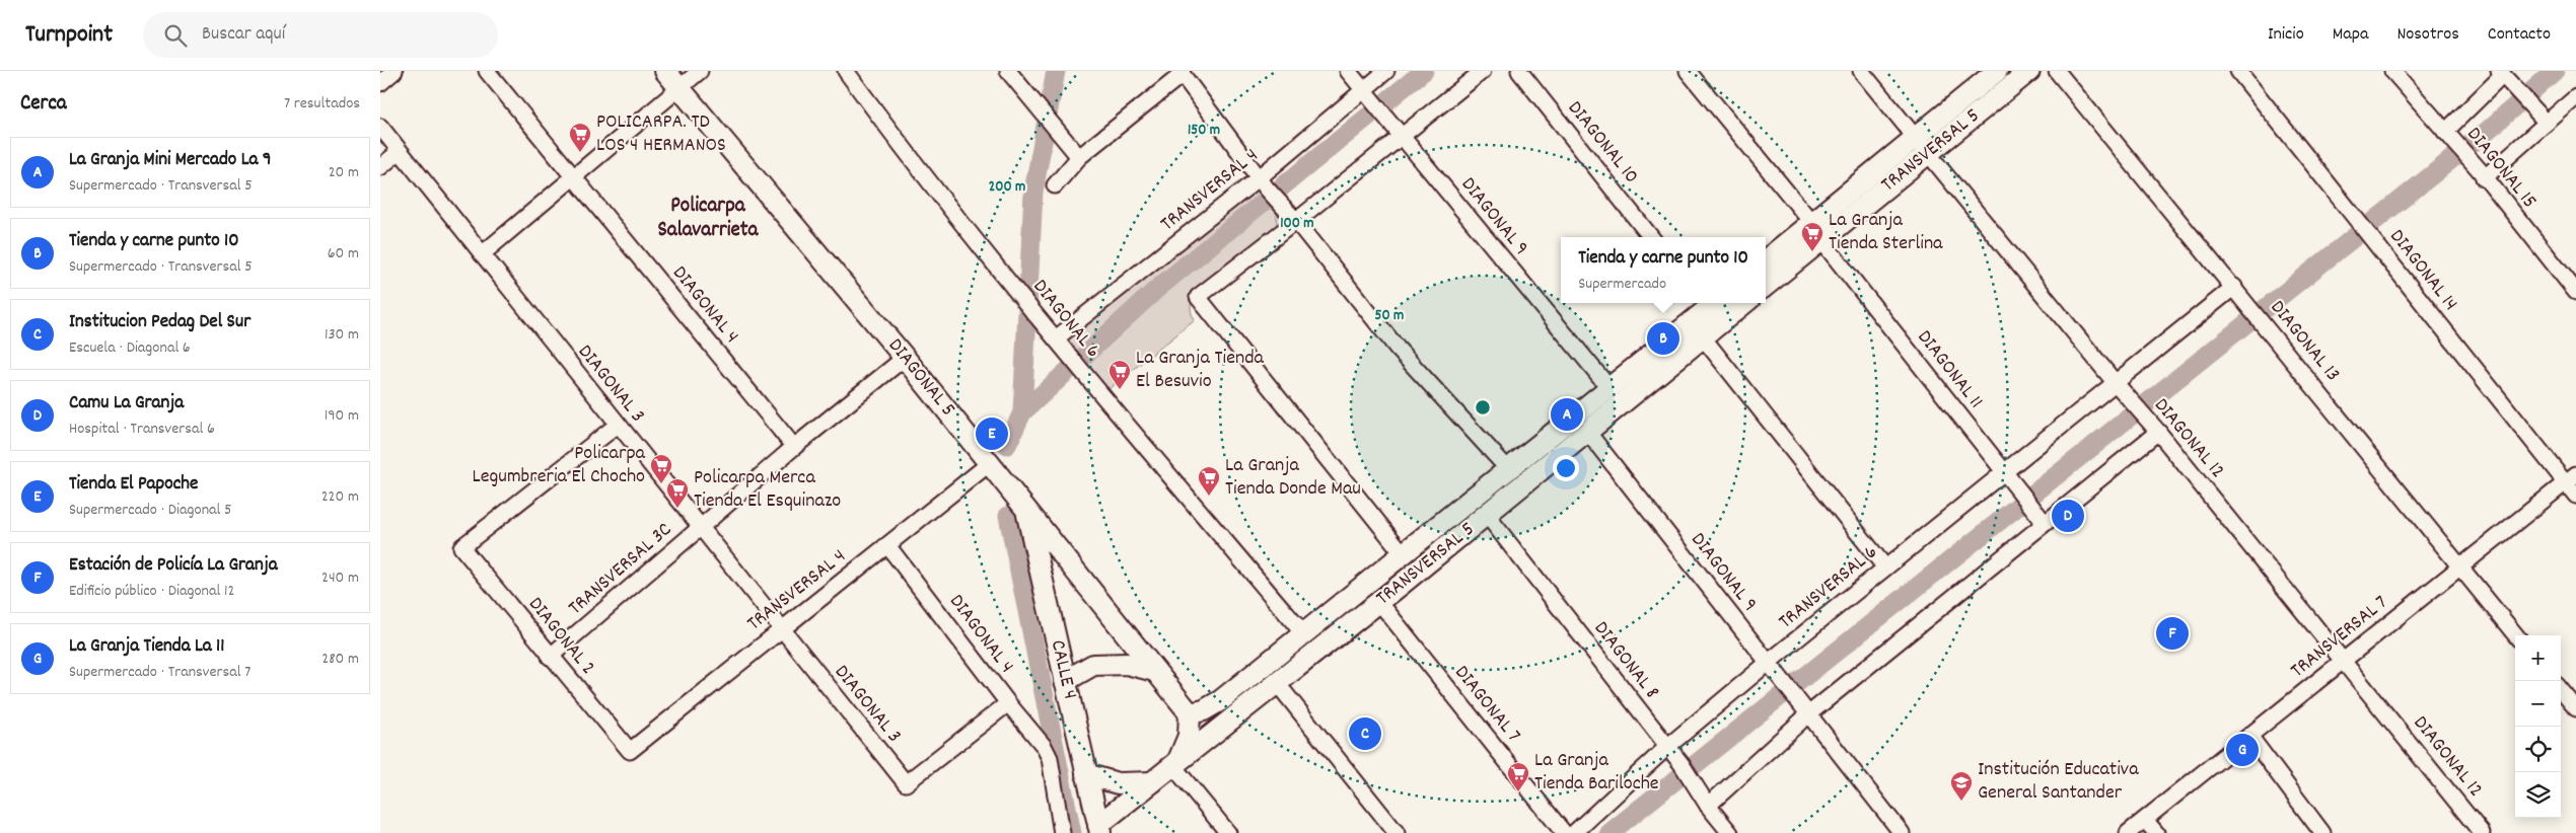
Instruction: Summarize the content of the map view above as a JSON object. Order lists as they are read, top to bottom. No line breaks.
{"streets":{"street":["DIAGONAL 10","TRANSVERSAL 5","DIAGONAL 15","TRANSVERSAL 4","DIAGONAL 9","DIAGONAL 14","DIAGONAL 4","DIAGONAL 6","DIAGONAL 13","DIAGONAL 11","DIAGONAL 5","DIAGONAL 3","DIAGONAL 12","TRANSVERSAL 3C","TRANSVERSAL 6","DIAGONAL 2","TRANSVERSAL 7","DIAGONAL 8","CALLE 4","DIAGONAL 7"]},"crossings":[["TRANSVERSAL 5","DIAGONAL 9"],["TRANSVERSAL 5","DIAGONAL 6"],["TRANSVERSAL 5","DIAGONAL 11"],["TRANSVERSAL 5","DIAGONAL 5"],["TRANSVERSAL 5","DIAGONAL 12"],["TRANSVERSAL 5","DIAGONAL 8"],["TRANSVERSAL 5","CALLE 4"],["TRANSVERSAL 5","DIAGONAL 7"],["TRANSVERSAL 4","DIAGONAL 9"],["TRANSVERSAL 4","DIAGONAL 4"],["TRANSVERSAL 4","DIAGONAL 6"],["TRANSVERSAL 4","DIAGONAL 5"],["TRANSVERSAL 4","DIAGONAL 3"],["TRANSVERSAL 4","DIAGONAL 2"],["DIAGONAL 9","TRANSVERSAL 6"],["DIAGONAL 14","TRANSVERSAL 7"],["DIAGONAL 4","DIAGONAL 3"],["DIAGONAL 4","TRANSVERSAL 3C"],["DIAGONAL 13","TRANSVERSAL 6"],["DIAGONAL 13","TRANSVERSAL 7"],["DIAGONAL 11","TRANSVERSAL 6"],["DIAGONAL 5","TRANSVERSAL 3C"],["DIAGONAL 5","CALLE 4"],["DIAGONAL 3","TRANSVERSAL 3C"],["DIAGONAL 3","DIAGONAL 2"],["DIAGONAL 12","TRANSVERSAL 6"],["DIAGONAL 12","TRANSVERSAL 7"],["TRANSVERSAL 3C","DIAGONAL 2"],["TRANSVERSAL 6","DIAGONAL 8"]],"districts":["Policarpa Salavarrieta"],"places":{"supermarket":["POLICARPA. TD LOS 4 HERMANOS","La Granja Tienda Sterlina","La Granja Tienda El Besuvio","Policarpa Legumbreria El Chocho","La Granja Tienda Donde Mau","Policarpa Merca Tienda El Esquinazo","La Granja Tienda Bariloche"],"school or university":["Institución Educativa General Santander"]},"page":{"header":"Turnpoint","search":"Buscar aquí","nav":["Inicio","Mapa","Nosotros","Contacto"],"heading":["Cerca","7 resultados"],"list":[{"mark":"A","name":"La Granja Mini Mercado La 9","note":"Supermercado · Transversal 5","value":"20 m"},{"mark":"B","name":"Tienda y carne punto 10","note":"Supermercado · Transversal 5","value":"60 m"},{"mark":"C","name":"Institucion Pedag Del Sur","note":"Escuela · Diagonal 6","value":"130 m"},{"mark":"D","name":"Camu La Granja","note":"Hospital · Transversal 6","value":"190 m"},{"mark":"E","name":"Tienda El Papoche","note":"Supermercado · Diagonal 5","value":"220 m"},{"mark":"F","name":"Estación de Policía La Granja","note":"Edificio público · Diagonal 12","value":"240 m"},{"mark":"G","name":"La Granja Tienda La 11","note":"Supermercado · Transversal 7","value":"280 m"}],"popup":["Tienda y carne punto 10","Supermercado"],"pins":["B","A","E","D","F","C","G"],"map_buttons":["+","−"]},"rings":["150 m","200 m","100 m","50 m"]}
